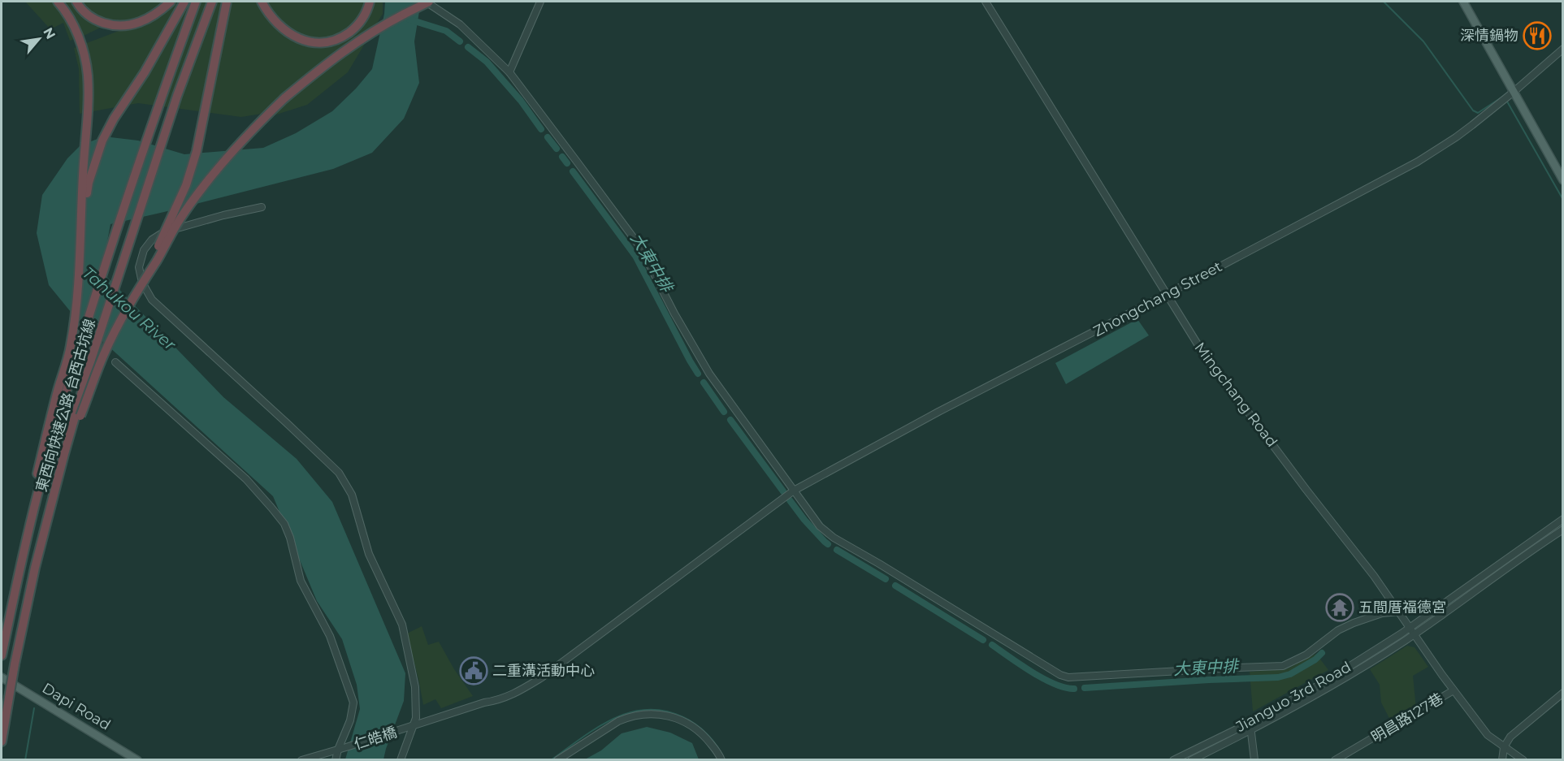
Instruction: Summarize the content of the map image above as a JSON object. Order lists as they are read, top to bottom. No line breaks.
{"streets":{"highway":["東西向快速公路 台西古坑線"],"main road":["Dapi Road"],"street":["Zhongchang Street","Mingchang Road","Jianguo 3rd Road","明昌路127巷","仁皓橋"]},"crossings":[["Zhongchang Street","Mingchang Road"],["Zhongchang Street","仁皓橋"],["Mingchang Road","Jianguo 3rd Road"],["Mingchang Road","明昌路127巷"]],"water":["大東中排","Tahukou River"],"places":{"restaurant":["深情鍋物"],"temple":["五間厝福德宮"],"public building":["二重溝活動中心"]},"north":"top right"}
